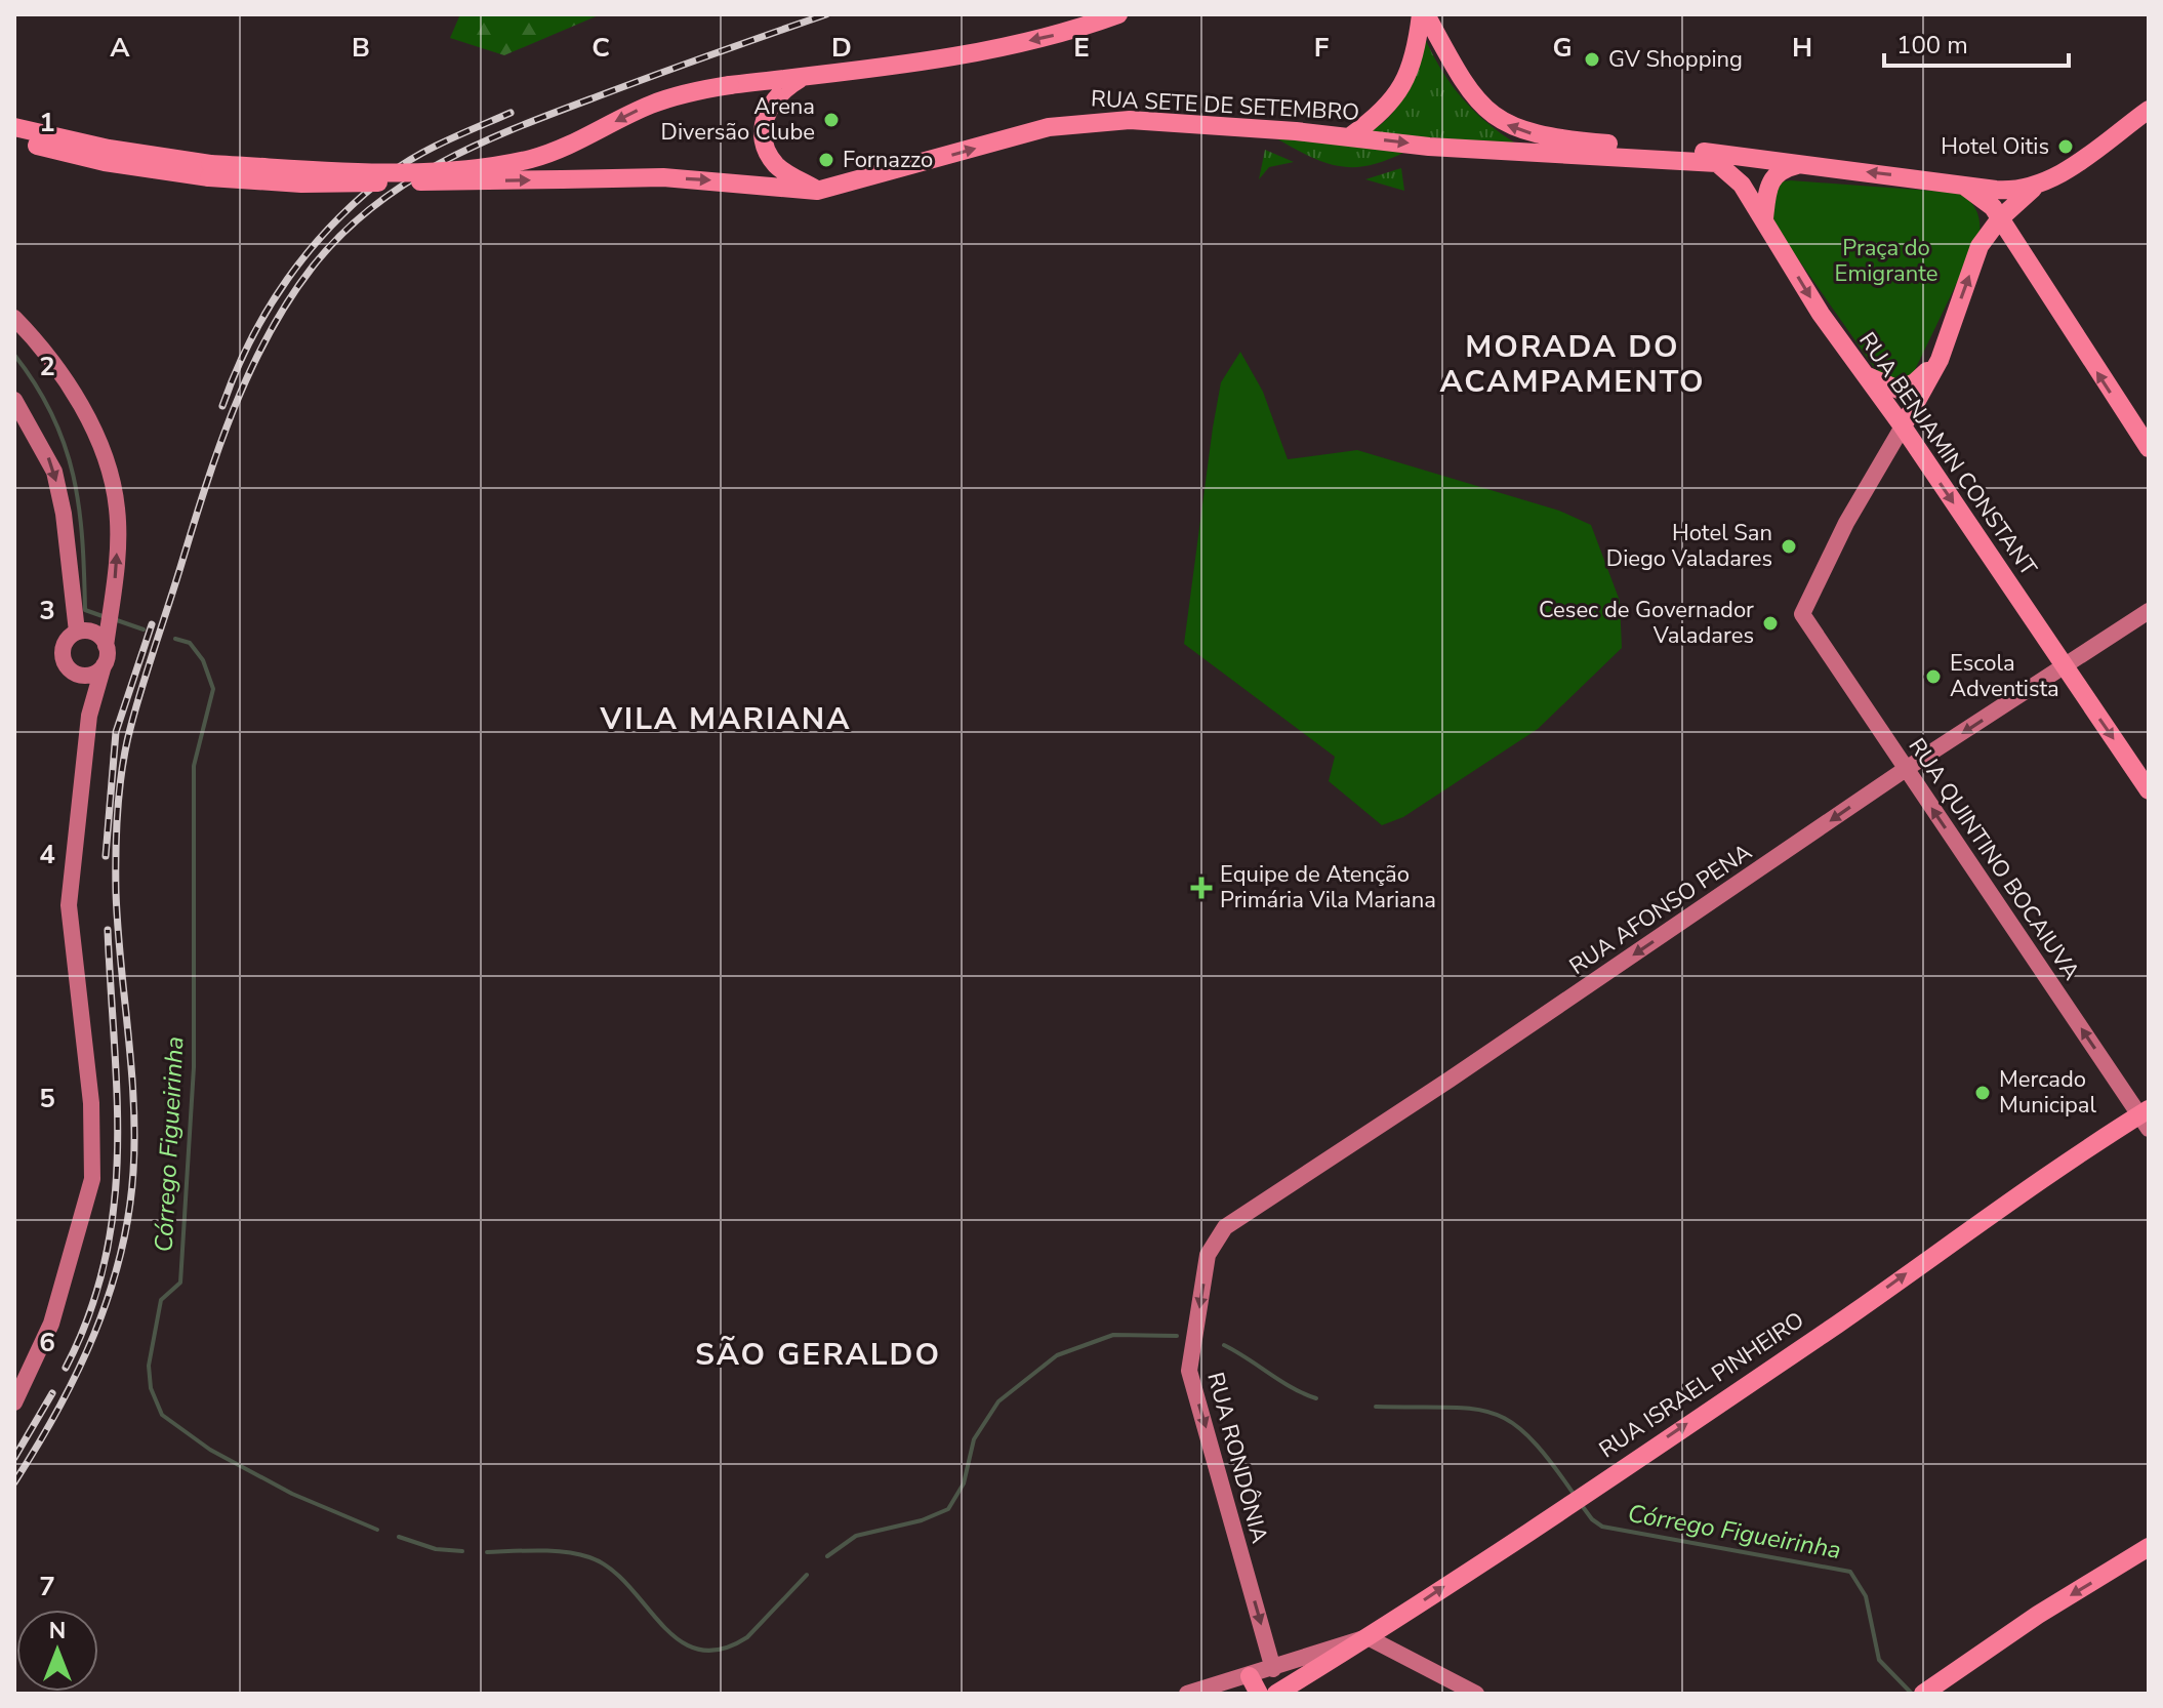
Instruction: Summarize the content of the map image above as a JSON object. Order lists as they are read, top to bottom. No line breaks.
{"streets":{"main road":["RUA SETE DE SETEMBRO","RUA BENJAMIN CONSTANT","RUA ISRAEL PINHEIRO"],"street":["RUA QUINTINO BOCAIUVA","RUA AFONSO PENA","RUA RONDÔNIA"]},"crossings":[["RUA SETE DE SETEMBRO","RUA BENJAMIN CONSTANT"],["RUA BENJAMIN CONSTANT","RUA QUINTINO BOCAIUVA"],["RUA BENJAMIN CONSTANT","RUA AFONSO PENA"],["RUA QUINTINO BOCAIUVA","RUA AFONSO PENA"],["RUA QUINTINO BOCAIUVA","RUA ISRAEL PINHEIRO"],["RUA AFONSO PENA","RUA RONDÔNIA"]],"one_way":["RUA BENJAMIN CONSTANT","RUA QUINTINO BOCAIUVA","RUA AFONSO PENA","RUA ISRAEL PINHEIRO","RUA RONDÔNIA"],"districts":["MORADA DO ACAMPAMENTO","VILA MARIANA","SÃO GERALDO"],"water":["Córrego Figueirinha"],"parks":["Praça do Emigrante"],"places":{"other":["GV Shopping","Arena Diversão Clube","Hotel Oitis","Fornazzo","Hotel San Diego Valadares","Cesec de Governador Valadares","Escola Adventista","Mercado Municipal"],"health":["Equipe de Atenção Primária Vila Mariana"]},"scale_bar":"100 m","north":"top","grid":{"columns":["A","B","C","D","E","F","G","H"],"rows":["1","2","3","4","5","6","7"]}}
